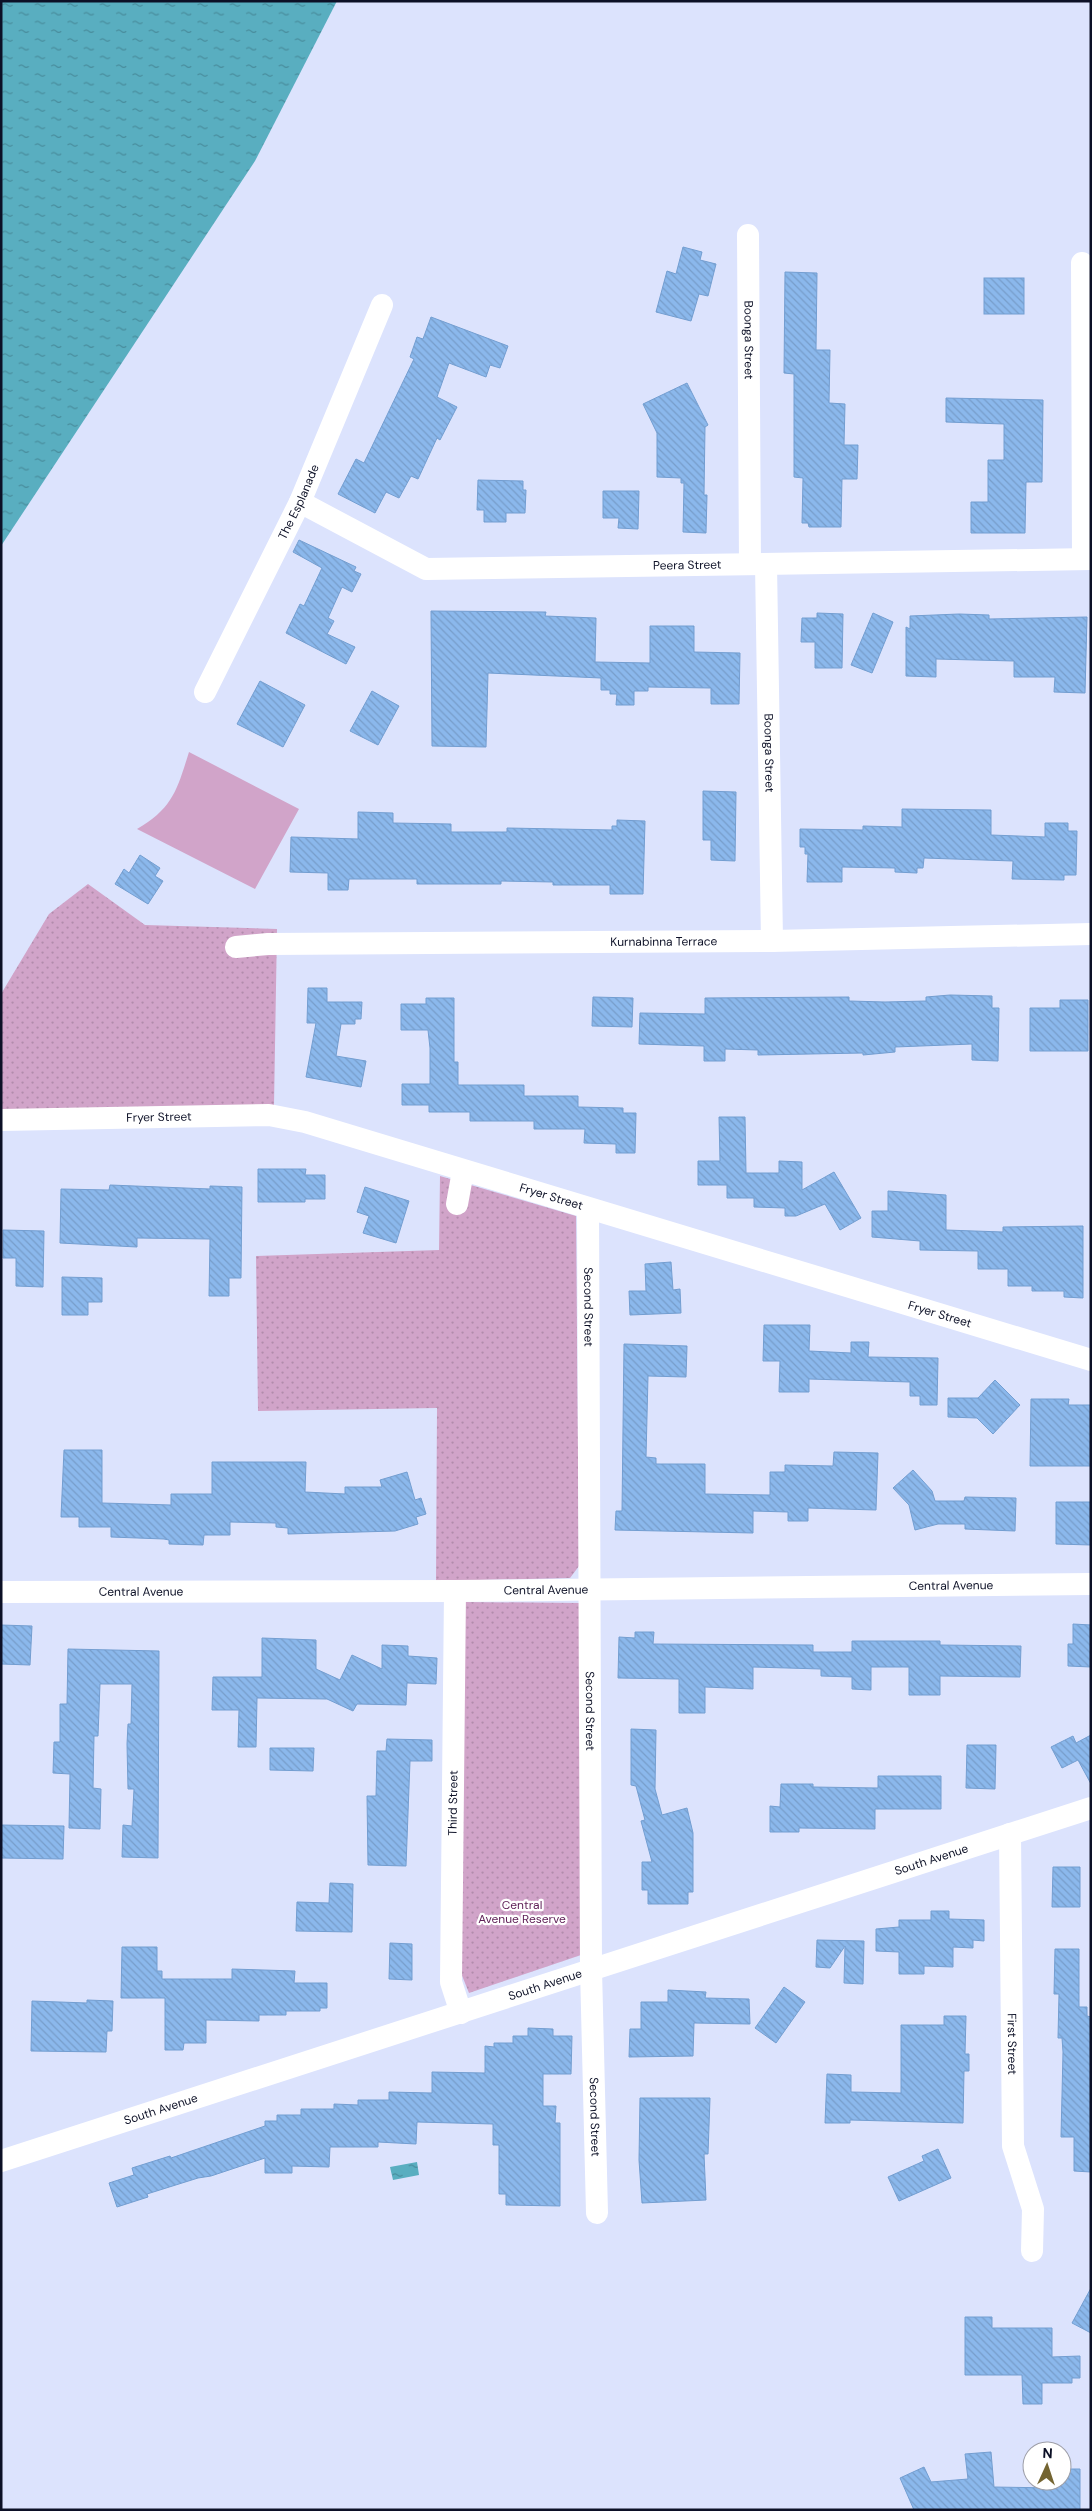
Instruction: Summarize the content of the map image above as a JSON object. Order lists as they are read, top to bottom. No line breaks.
{"streets":{"street":["Boonga Street","The Esplanade","Peera Street","Kurnabinna Terrace","Fryer Street","Second Street","Central Avenue","Third Street","South Avenue","First Street"]},"crossings":[["Boonga Street","Peera Street"],["Boonga Street","Kurnabinna Terrace"],["The Esplanade","Peera Street"],["Fryer Street","Second Street"],["Second Street","Central Avenue"],["Second Street","South Avenue"],["Central Avenue","Third Street"],["Third Street","South Avenue"],["South Avenue","First Street"]],"parks":["Central Avenue Reserve"],"north":"top"}
